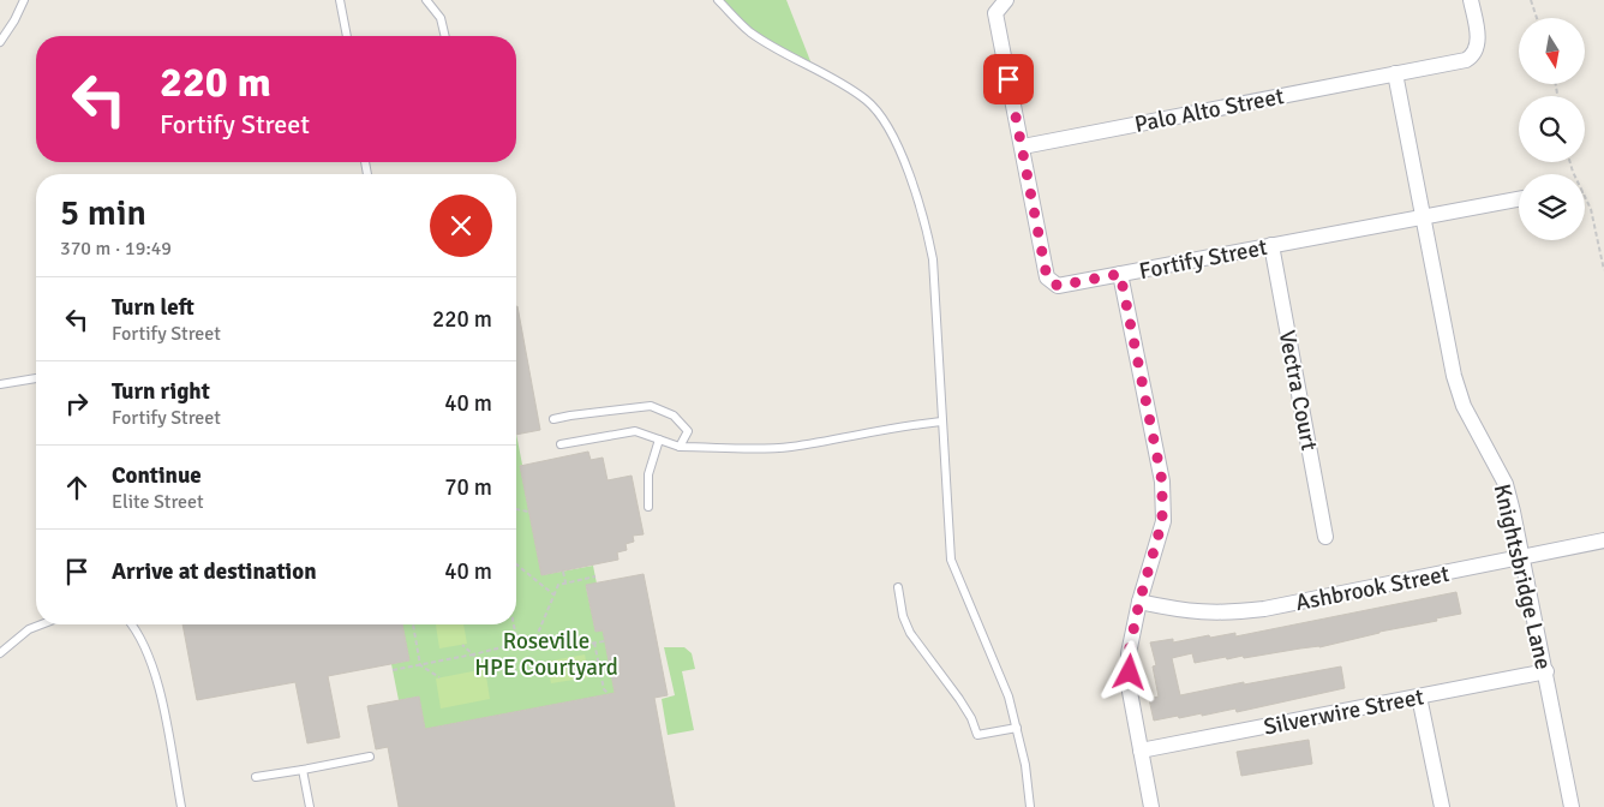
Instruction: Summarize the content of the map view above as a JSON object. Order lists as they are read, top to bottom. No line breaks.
{"streets":{"street":["Palo Alto Street","Fortify Street","Vectra Court","Knightsbridge Lane","Ashbrook Street","Silverwire Street"]},"crossings":[["Palo Alto Street","Fortify Street"],["Palo Alto Street","Knightsbridge Lane"],["Fortify Street","Vectra Court"],["Fortify Street","Knightsbridge Lane"],["Knightsbridge Lane","Ashbrook Street"],["Knightsbridge Lane","Silverwire Street"]],"parks":["Roseville HPE Courtyard"],"north":"bottom","page":{"turn":["220 m","Fortify Street"],"heading":["5 min","370 m · 19:49"],"list":[{"name":"Turn left","note":"Fortify Street","value":"220 m"},{"name":"Turn right","note":"Fortify Street","value":"40 m"},{"name":"Continue","note":"Elite Street","value":"70 m"},{"name":"Arrive at destination","value":"40 m"}]}}
